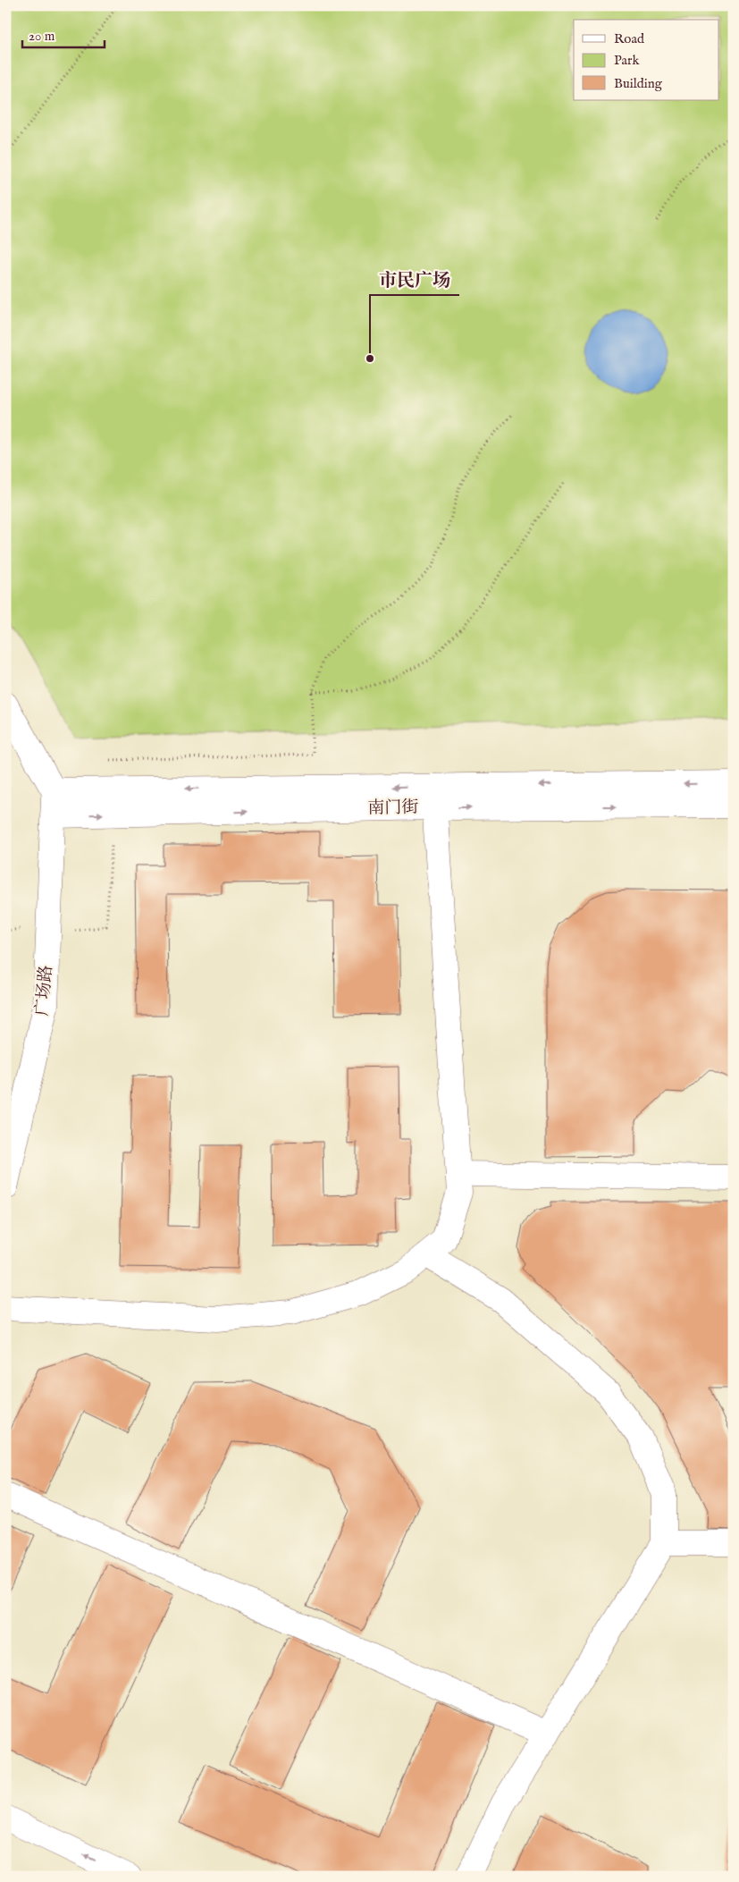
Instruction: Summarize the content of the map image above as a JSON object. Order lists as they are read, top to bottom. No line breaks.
{"streets":{"street":["南门街","广场路"]},"crossings":[["南门街","广场路"]],"places":["市民广场"],"legend":["Road","Park","Building"],"scale_bar":"20 m"}
